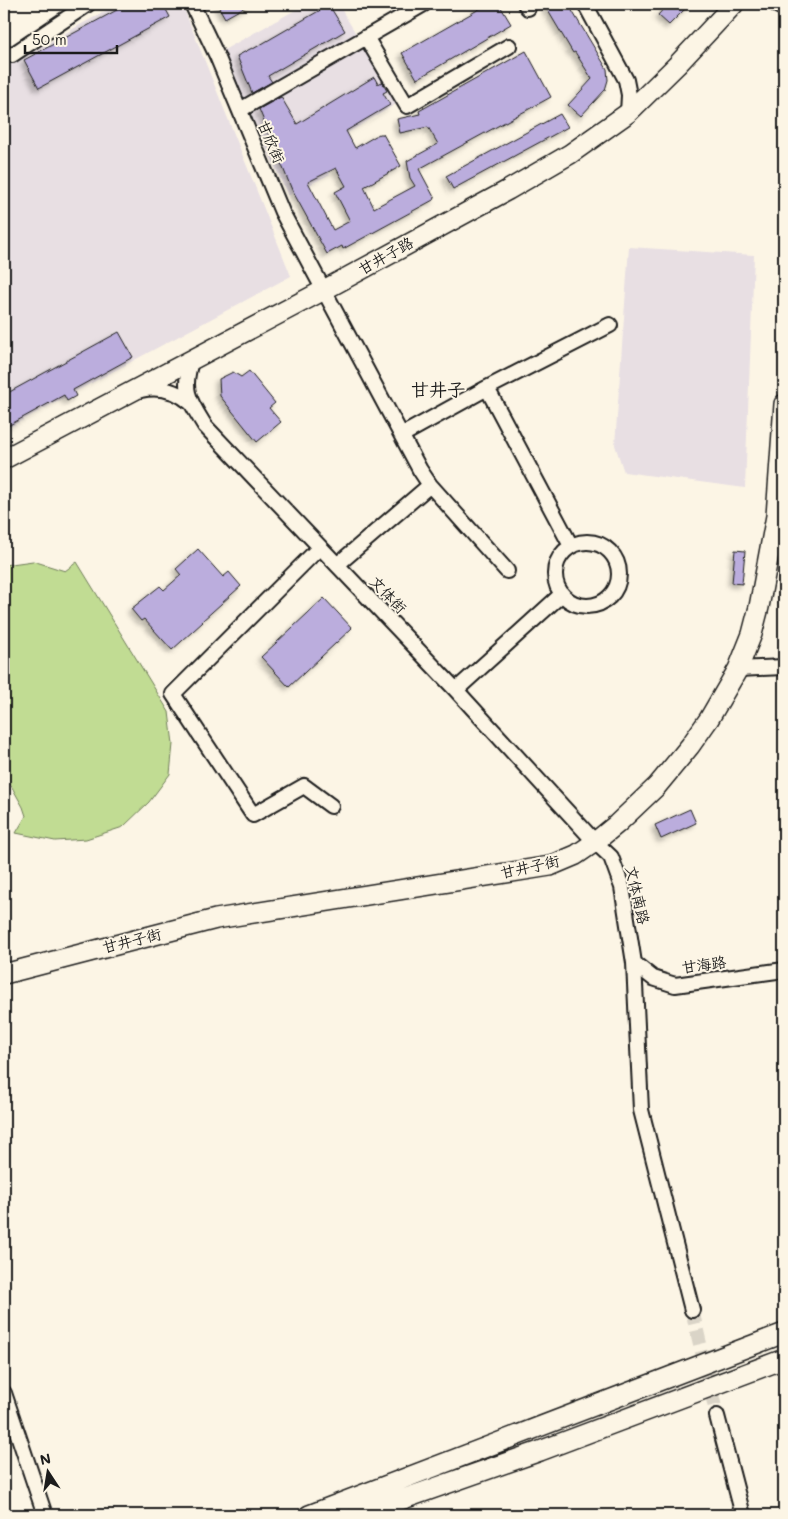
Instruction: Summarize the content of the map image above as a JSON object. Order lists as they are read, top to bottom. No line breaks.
{"streets":{"street":["甘欣街","甘井子路","文体街","甘井子街","文体南路","甘海路"]},"crossings":[["甘欣街","甘井子路"],["甘井子路","文体街"],["文体街","甘井子街"],["文体街","文体南路"],["甘井子街","文体南路"],["文体南路","甘海路"]],"districts":["甘井子"],"scale_bar":"50 m","north":"top"}
